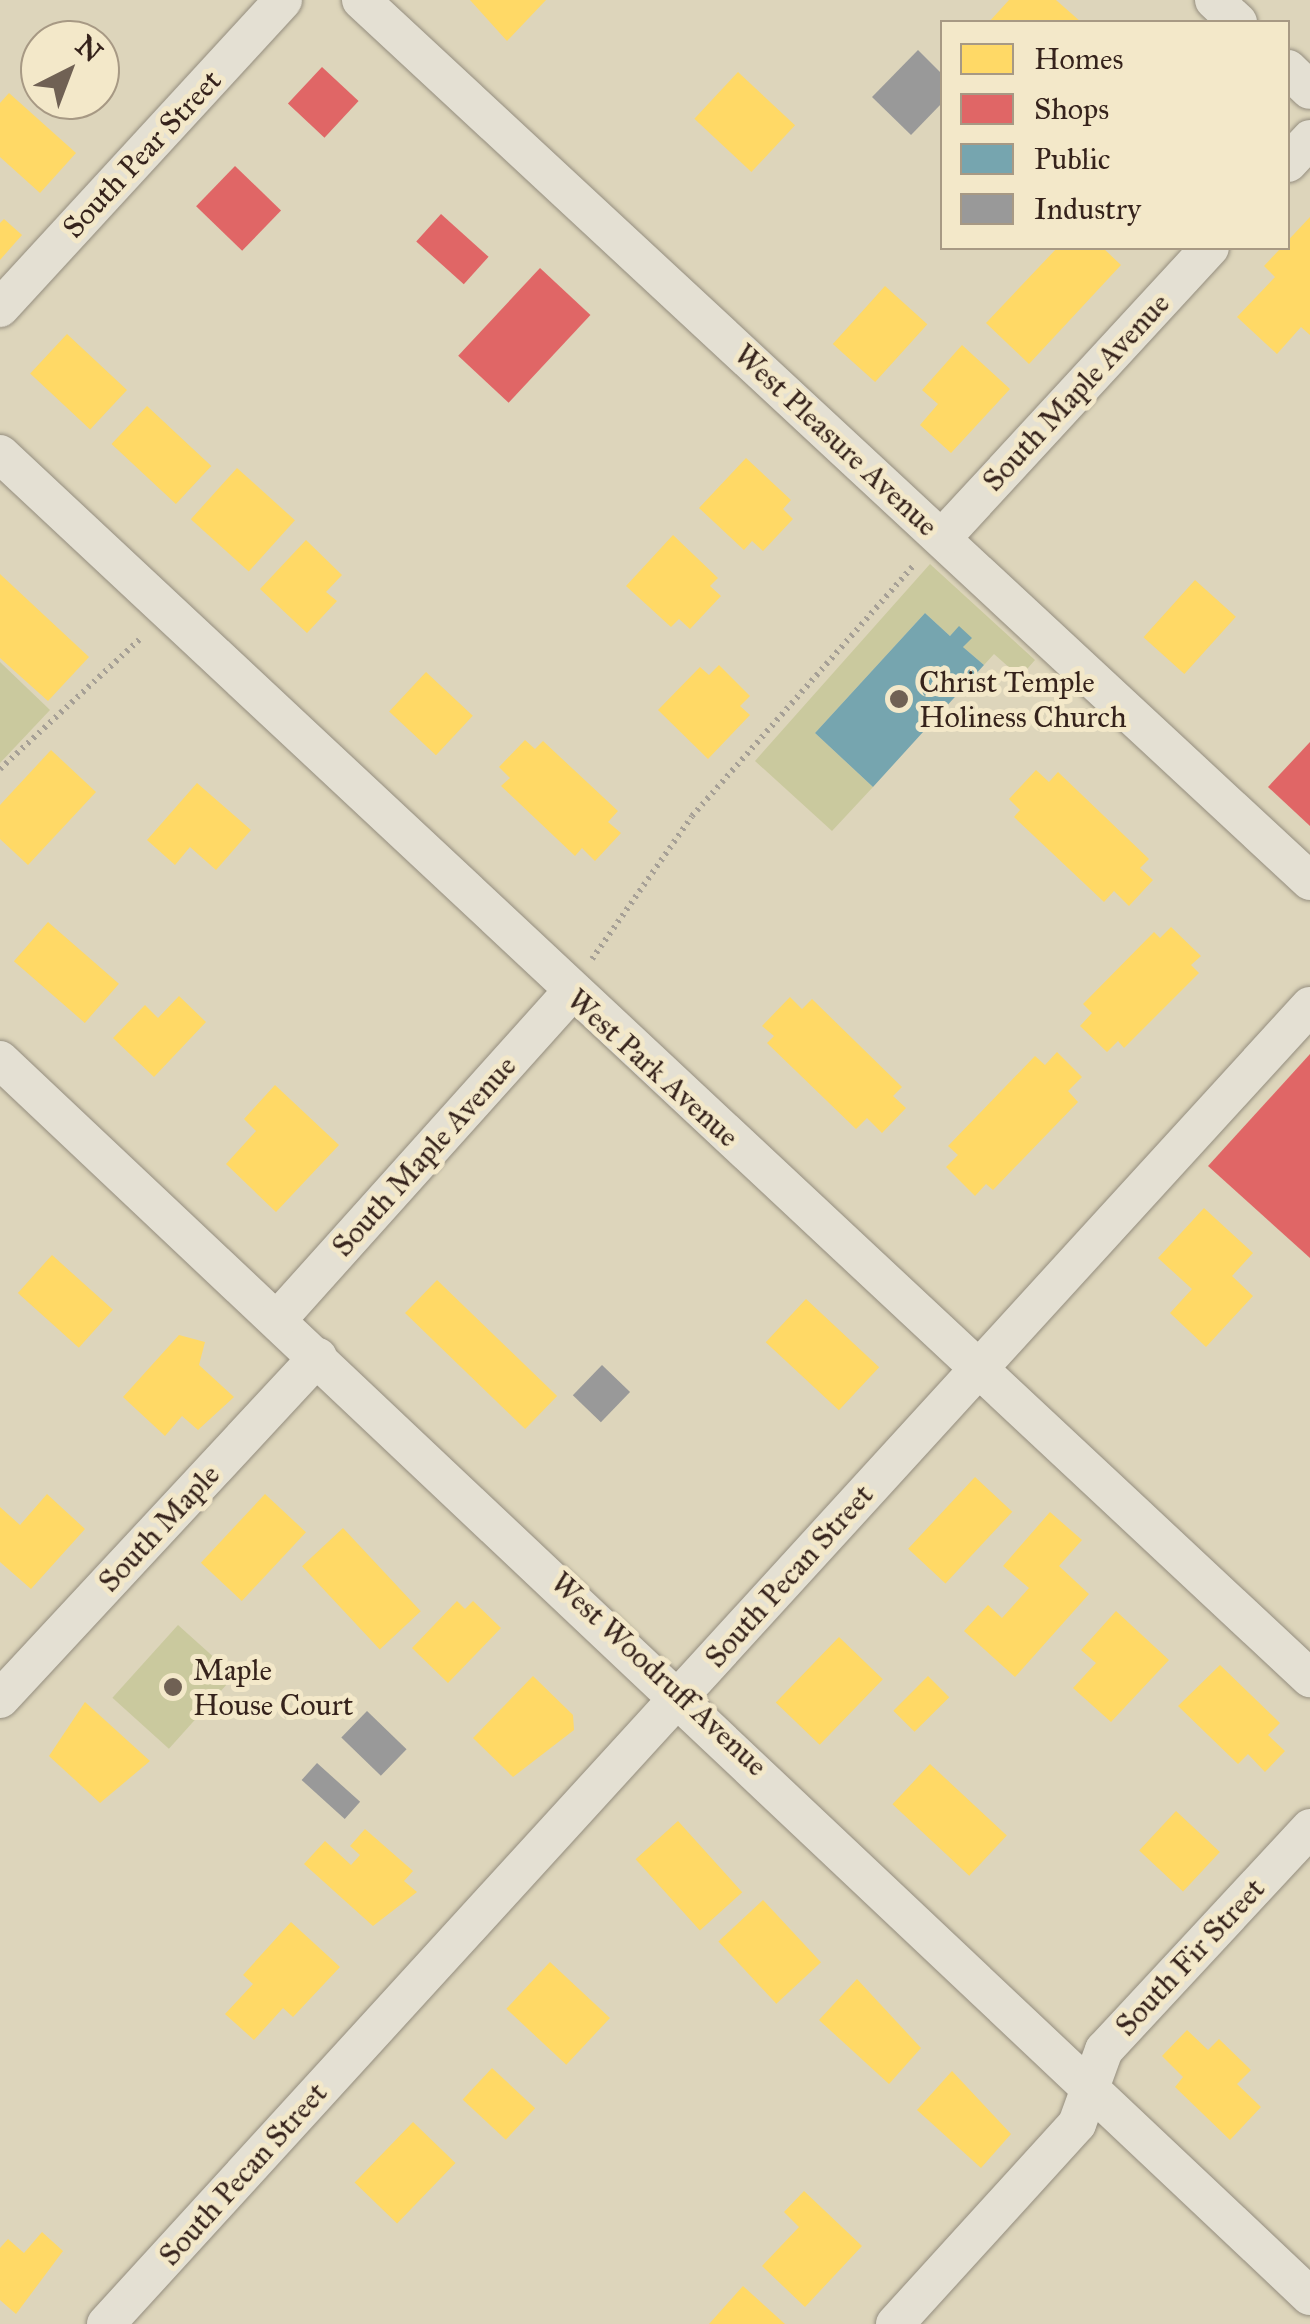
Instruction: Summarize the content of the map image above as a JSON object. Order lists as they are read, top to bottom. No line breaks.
{"streets":{"street":["South Pear Street","South Maple Avenue","West Pleasure Avenue","West Park Avenue","South Maple","South Pecan Street","West Woodruff Avenue","South Fir Street"]},"crossings":[["South Maple Avenue","West Pleasure Avenue"],["South Maple Avenue","West Park Avenue"],["South Maple Avenue","West Woodruff Avenue"],["West Park Avenue","South Pecan Street"],["South Maple","West Woodruff Avenue"],["South Pecan Street","West Woodruff Avenue"],["West Woodruff Avenue","South Fir Street"]],"places":["Christ Temple Holiness Church","Maple House Court"],"legend":["Homes","Shops","Public","Industry"],"north":"top right"}
